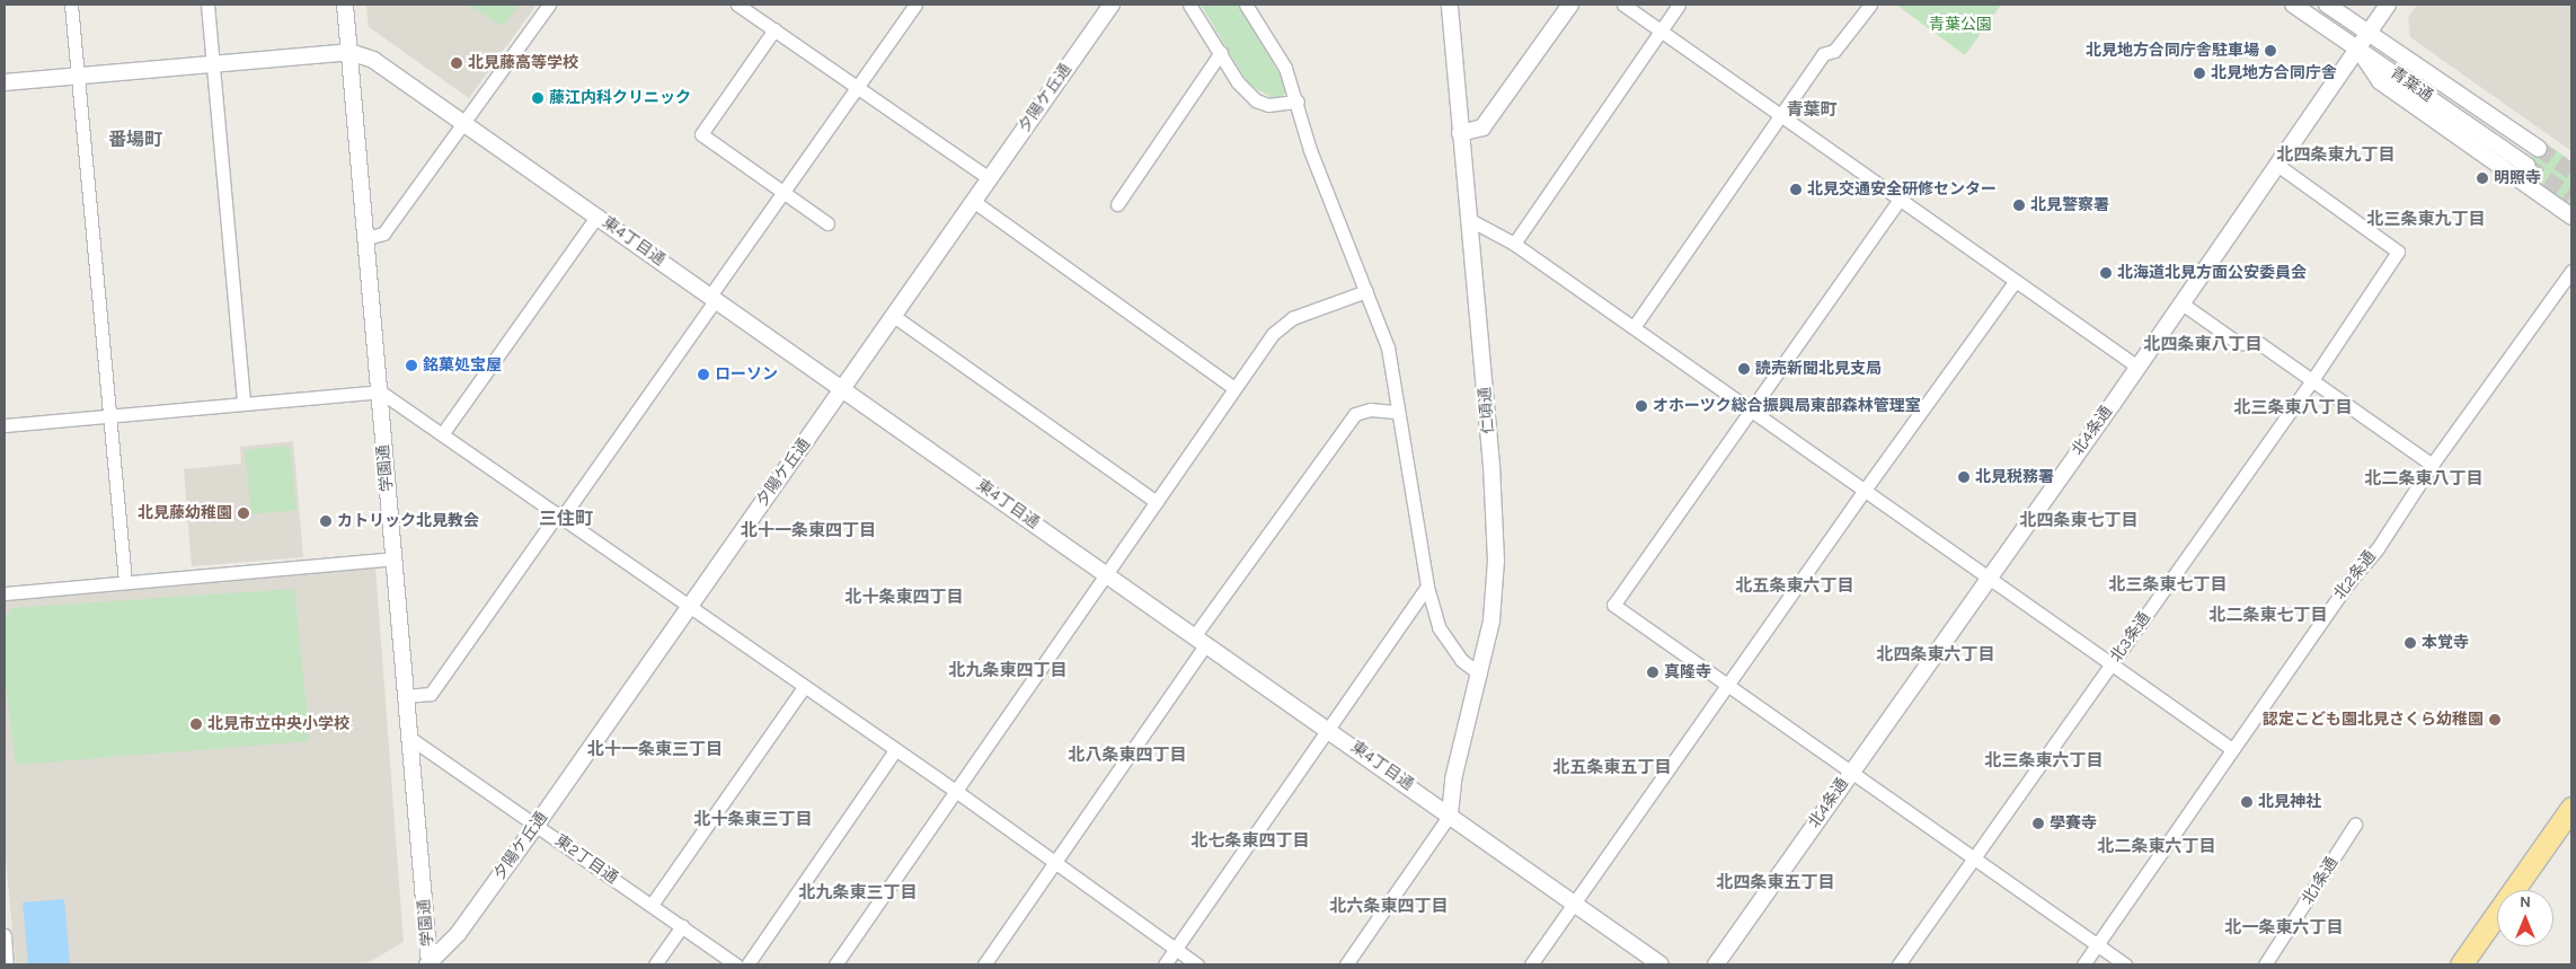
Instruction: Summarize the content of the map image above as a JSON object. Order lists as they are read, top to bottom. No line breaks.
{"streets":{"street":["青葉通","夕陽ケ丘通","東4丁目通","仁頃通","北4条通","学園通","北2条通","北3条通","東2丁目通","北1条通"]},"crossings":[["青葉通","北4条通"],["夕陽ケ丘通","東4丁目通"],["夕陽ケ丘通","学園通"],["夕陽ケ丘通","東2丁目通"],["東4丁目通","仁頃通"],["東4丁目通","学園通"],["北4条通","北3条通"],["学園通","東2丁目通"]],"districts":["青葉町","番場町","北四条東九丁目","北三条東九丁目","北四条東八丁目","北三条東八丁目","北二条東八丁目","三住町","北四条東七丁目","北十一条東四丁目","北三条東七丁目","北五条東六丁目","北十条東四丁目","北二条東七丁目","北四条東六丁目","北九条東四丁目","北十一条東三丁目","北八条東四丁目","北三条東六丁目","北五条東五丁目","北十条東三丁目","北七条東四丁目","北二条東六丁目","北四条東五丁目","北九条東三丁目","北六条東四丁目","北一条東六丁目"],"parks":["青葉公園"],"places":["北見地方合同庁舎駐車場","北見藤高等学校","北見地方合同庁舎","藤江内科クリニック","明照寺","北見交通安全研修センター","北見警察署","北海道北見方面公安委員会","銘菓処宝屋","読売新聞北見支局","ローソン","オホーツク総合振興局東部森林管理室","北見税務署","北見藤幼稚園","カトリック北見教会","本覚寺","真隆寺","認定こども園北見さくら幼稚園","北見市立中央小学校","北見神社","學賽寺"],"north":"top"}
